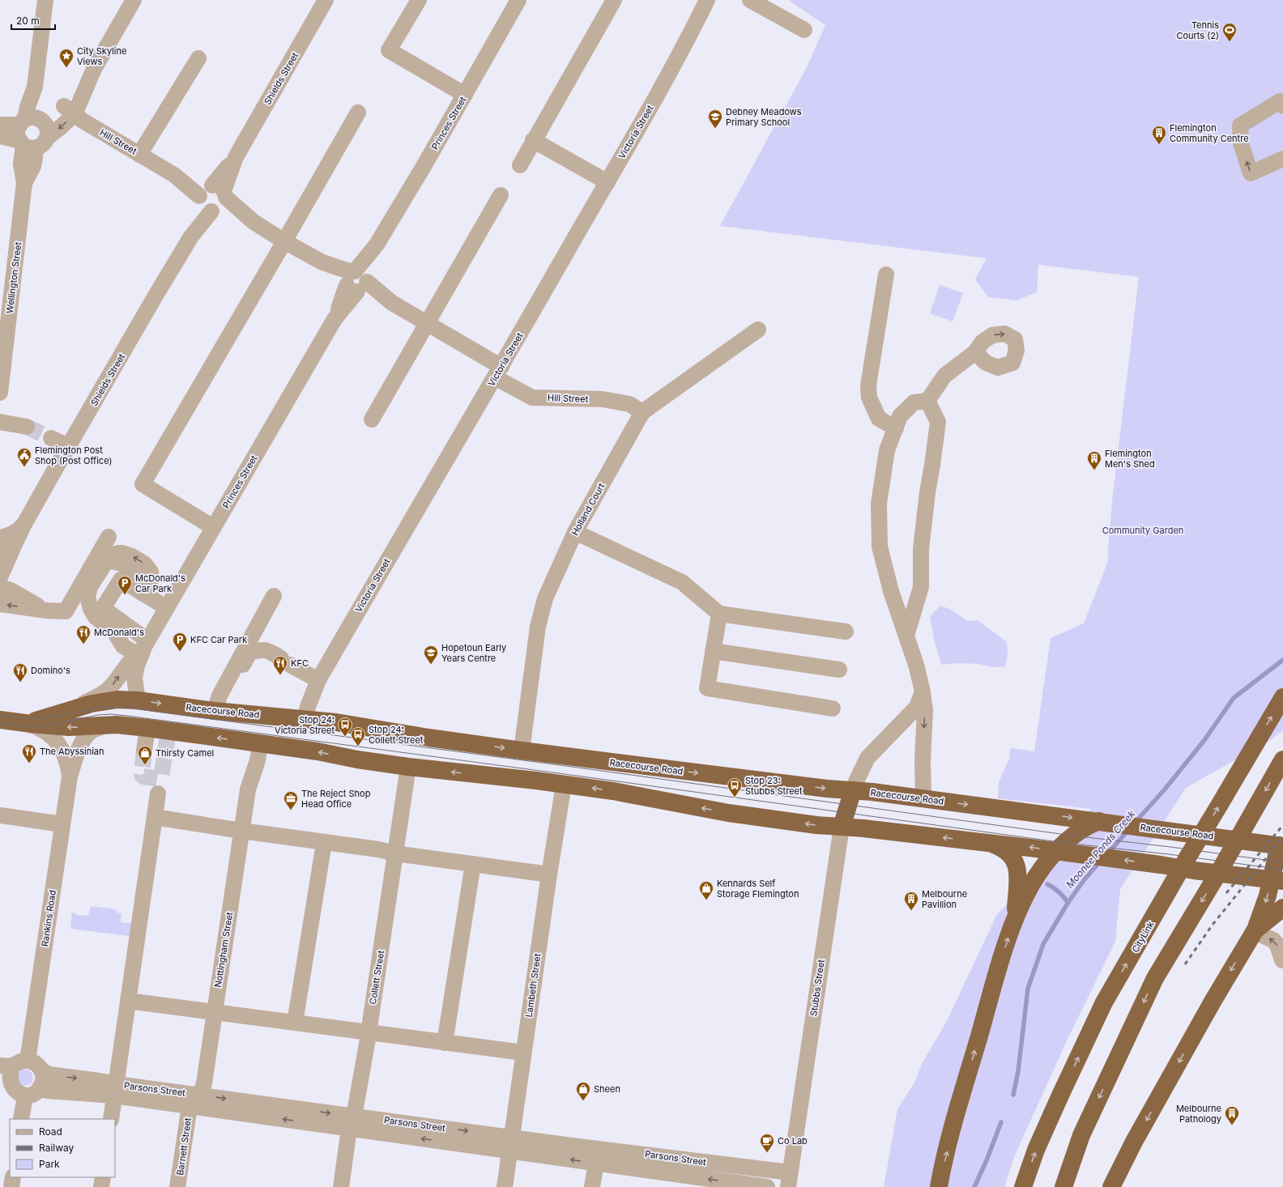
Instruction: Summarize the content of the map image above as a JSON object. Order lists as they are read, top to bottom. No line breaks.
{"streets":{"highway":["Racecourse Road","CityLink","Stubbs Street"],"street":["Shields Street","Princes Street","Victoria Street","Hill Street","Wellington Street","Holland Court","Rankins Road","Nottingham Street","Collett Street","Lambeth Street","Parsons Street","Barnett Street"]},"crossings":[["Shields Street","Hill Street"],["Princes Street","Hill Street"],["Princes Street","Racecourse Road"],["Victoria Street","Hill Street"],["Victoria Street","Racecourse Road"],["Hill Street","Holland Court"],["Holland Court","Racecourse Road"],["Racecourse Road","Rankins Road"],["Racecourse Road","Stubbs Street"],["Rankins Road","Parsons Street"],["Nottingham Street","Parsons Street"],["Nottingham Street","Barnett Street"],["Collett Street","Parsons Street"],["Lambeth Street","Parsons Street"],["Stubbs Street","Parsons Street"],["Parsons Street","Barnett Street"]],"water":["Moonee Ponds Creek"],"parks":["Community Garden"],"places":{"sports":["Tennis Courts (2)"],"place":["City Skyline Views"],"school or university":["Debney Meadows Primary School","Hopetoun Early Years Centre"],"building":["Flemington Community Centre","Flemington Men's Shed","Melbourne Pavillion","Melbourne Pathology"],"public building":["Flemington Post Shop (Post Office)"],"parking":["McDonald's Car Park","KFC Car Park"],"restaurant":["McDonald's","KFC","Domino's","The Abyssinian"],"bus stop":["Stop 24: Victoria Street","Stop 24: Collett Street","Stop 23: Stubbs Street"],"shop":["Thirsty Camel","Kennards Self Storage Flemington","Sheen"],"office":["The Reject Shop Head Office"],"cafe":["Co Lab"]},"legend":["Road","Railway","Park"],"scale_bar":"20 m"}
